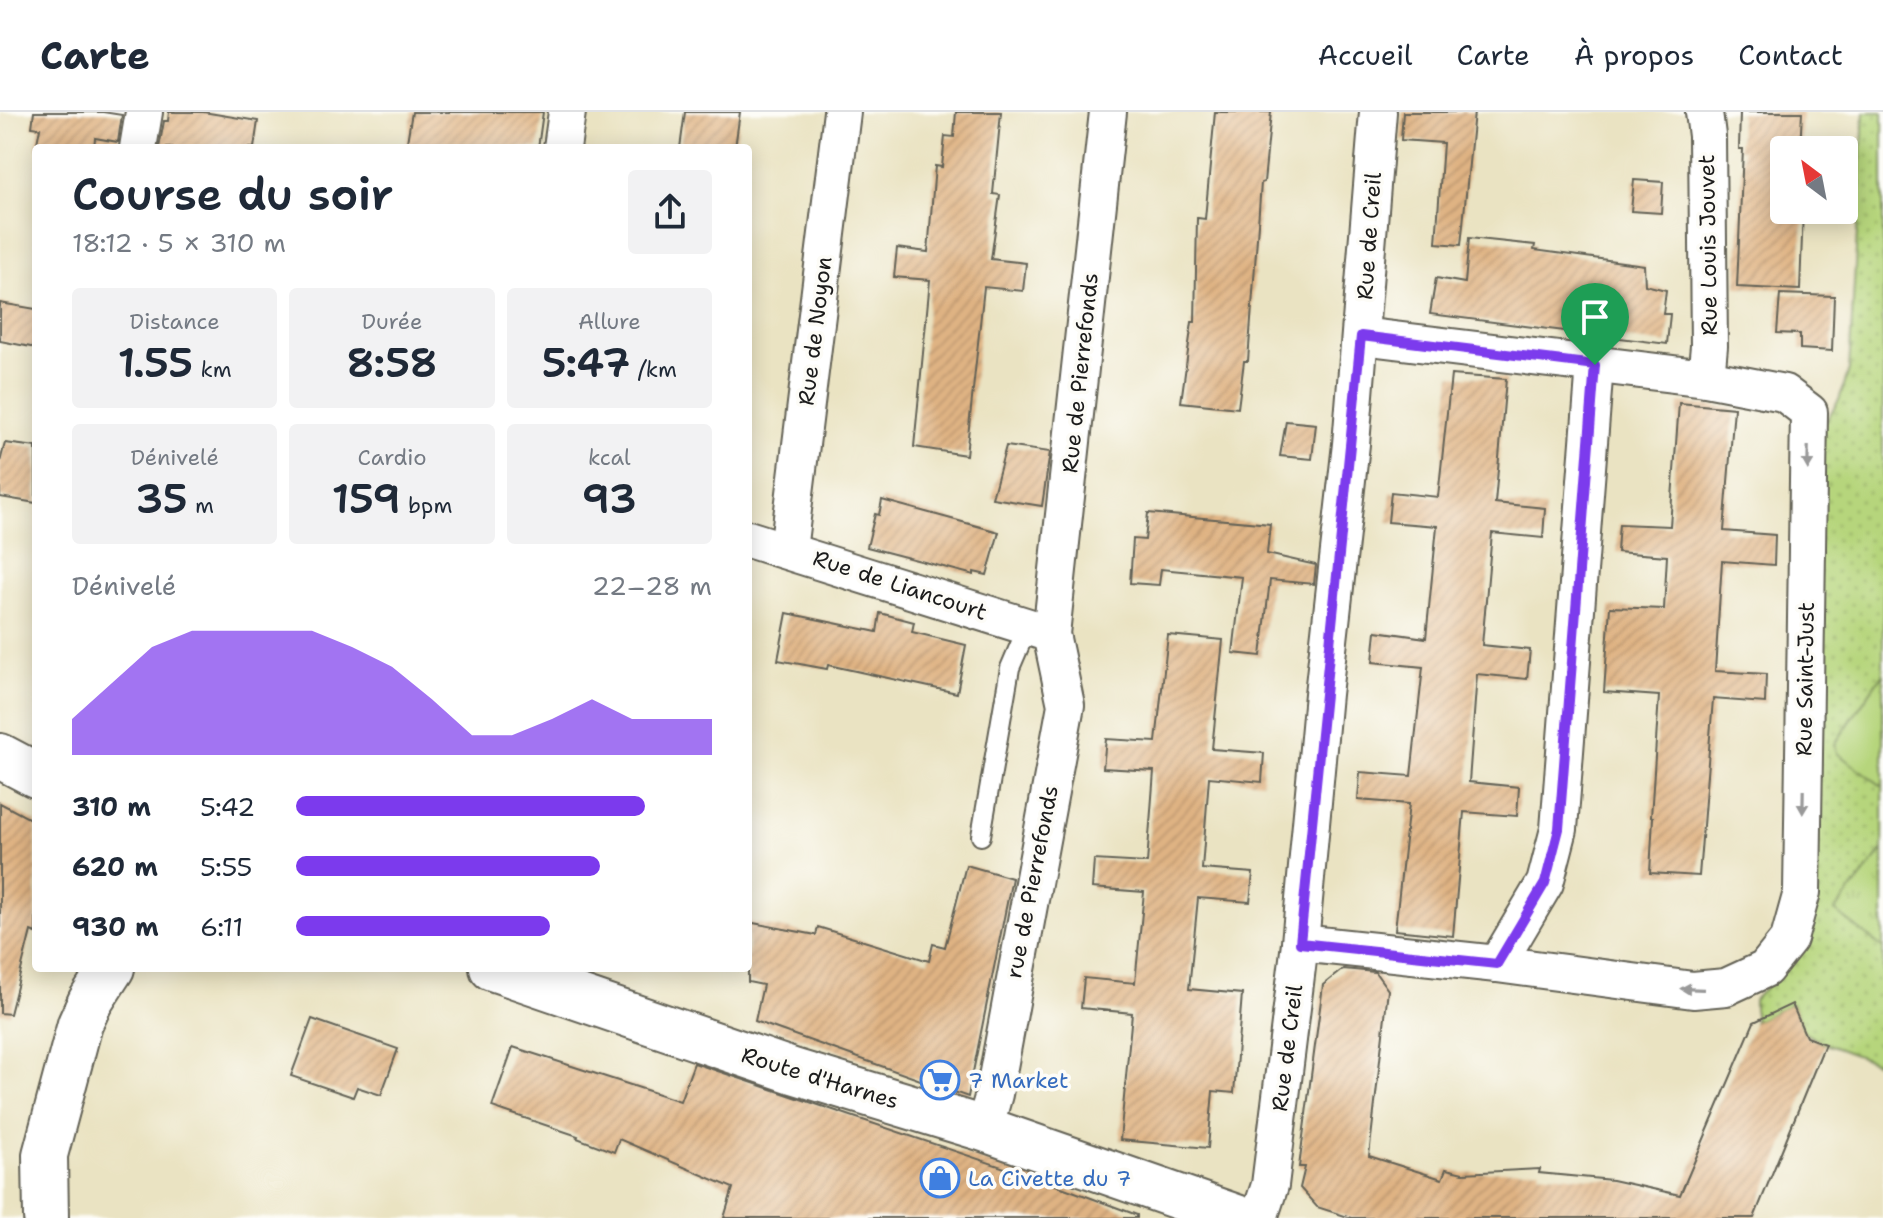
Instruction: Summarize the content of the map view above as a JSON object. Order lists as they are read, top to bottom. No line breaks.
{"streets":{"main road":["Route d'Harnes"],"street":["Rue de Creil","Rue Louis Jouvet","Rue de Noyon","Rue de Pierrefonds","Rue de Liancourt","Rue Saint-Just","rue de Pierrefonds"]},"crossings":[["Rue Louis Jouvet","Rue Saint-Just"],["Rue de Noyon","Rue de Liancourt"],["Rue de Pierrefonds","Rue de Liancourt"],["Rue de Pierrefonds","rue de Pierrefonds"],["Rue de Liancourt","rue de Pierrefonds"],["rue de Pierrefonds","Route d'Harnes"]],"places":{"supermarket":["7 Market"],"shop":["La Civette du 7"]},"north":"top left","page":{"header":"Carte","nav":["Accueil","Carte","À propos","Contact"],"heading":["Course du soir","18:12 · 5 × 310 m"],"stats":[["Distance","1.55 km"],["Durée","8:58"],["Allure","5:47 /km"],["Dénivelé","35 m"],["Cardio","159 bpm"],["kcal","93"]],"chart":["Dénivelé","22–28 m"],"list":[{"name":"310 m","note":"5:42"},{"name":"620 m","note":"5:55"},{"name":"930 m","note":"6:11"}]}}
